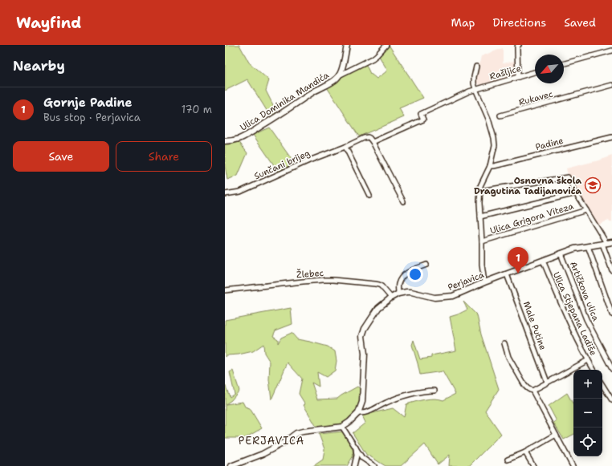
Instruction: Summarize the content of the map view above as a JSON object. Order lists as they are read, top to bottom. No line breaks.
{"streets":{"street":["Rašljice","Rukavec","Ulica Dominika Mandića","Padine","Sunčani brijeg","Ulica Grigora Viteza","Žlebec","Perjavica","Artičkova ulica","Ulica Stjepana Ladiše","Male Putine"]},"crossings":[["Žlebec","Perjavica"],["Perjavica","Artičkova ulica"],["Perjavica","Ulica Stjepana Ladiše"],["Perjavica","Male Putine"]],"districts":["PERJAVICA"],"places":{"school or university":["Osnovna škola Dragutina Tadijanovića"]},"north":"bottom left","page":{"header":"Wayfind","nav":["Map","Directions","Saved"],"heading":"Nearby","list":[{"mark":"1","name":"Gornje Padine","note":"Bus stop · Perjavica","value":"170 m"}],"buttons":["Save","Share"],"pins":"1","map_buttons":["+","−"]}}
